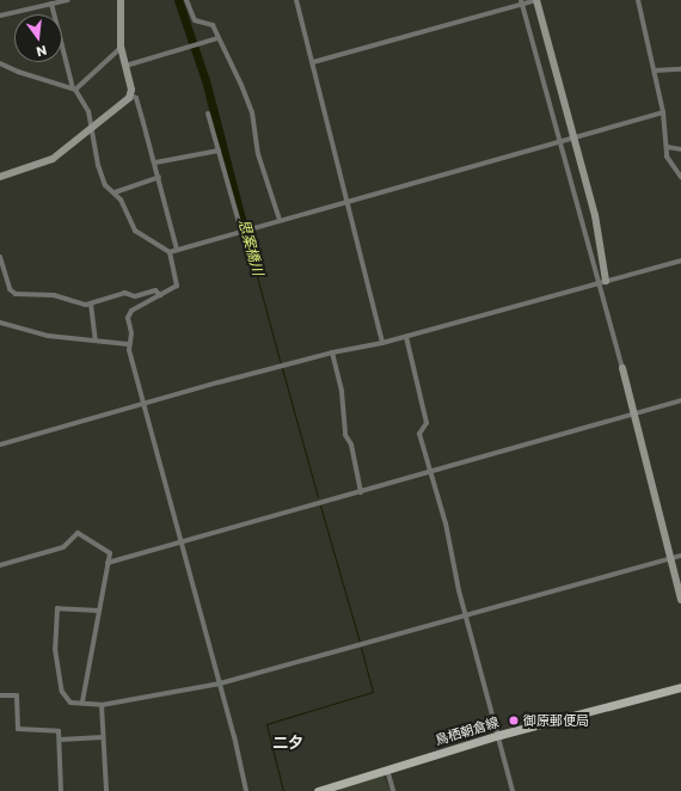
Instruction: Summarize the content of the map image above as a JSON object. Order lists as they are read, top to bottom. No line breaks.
{"streets":{"main road":["鳥栖朝倉線"]},"districts":["二夕"],"water":["思案橋川"],"places":["御原郵便局"],"north":"bottom"}
